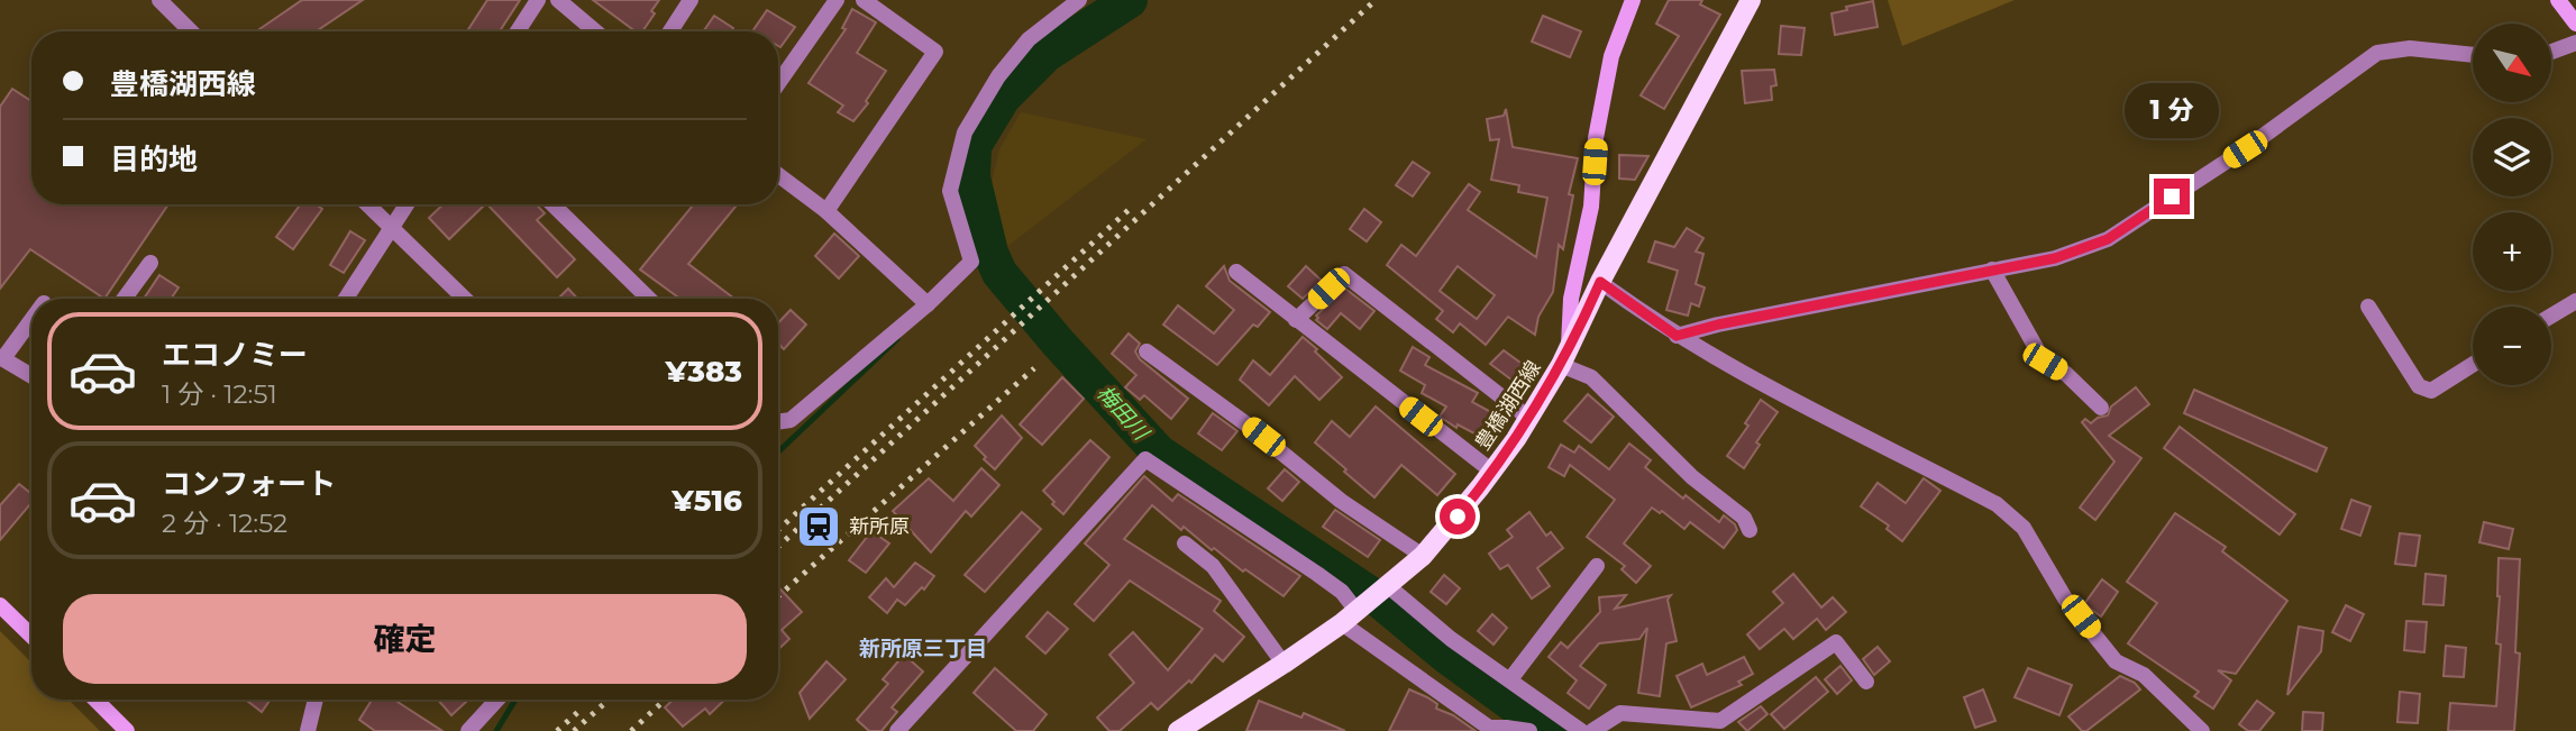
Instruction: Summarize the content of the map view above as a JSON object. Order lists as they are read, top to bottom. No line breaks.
{"streets":{"main road":["豊橋湖西線"]},"districts":["新所原三丁目"],"water":["梅田川"],"places":{"station":["新所原"]},"north":"bottom right","page":{"map_buttons":["+","−"],"banner":["豊橋湖西線","目的地"],"bubble":"1 分","list":[{"name":"エコノミー","note":"1 分 · 12:51","value":"¥383"},{"name":"コンフォート","note":"2 分 · 12:52","value":"¥516"}],"buttons":"確定"}}
